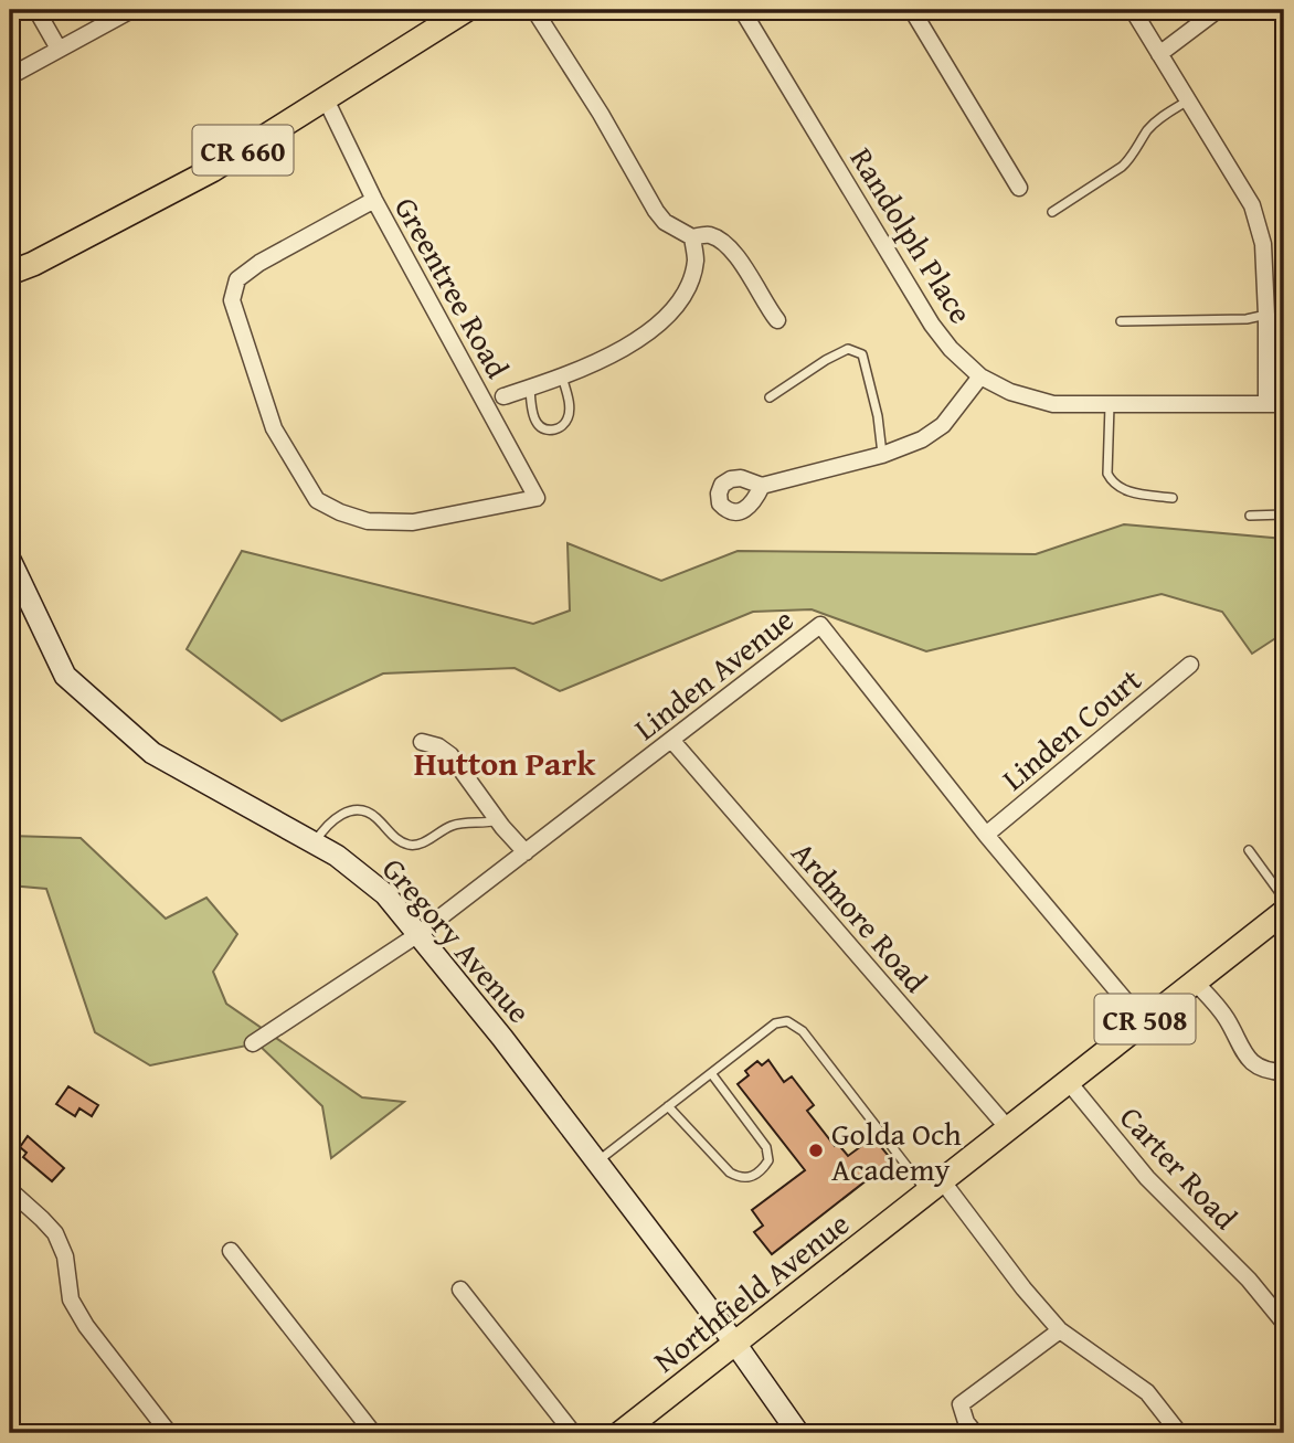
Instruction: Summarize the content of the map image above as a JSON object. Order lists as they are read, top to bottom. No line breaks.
{"streets":{"main road":["CR 660","Gregory Avenue","CR 508","Northfield Avenue"],"street":["Randolph Place","Greentree Road","Linden Avenue","Linden Court","Ardmore Road","Carter Road"]},"crossings":[["CR 660","Greentree Road"],["Linden Avenue","Linden Court"],["Linden Avenue","Ardmore Road"],["Linden Avenue","Gregory Avenue"],["Linden Avenue","Northfield Avenue"],["Ardmore Road","Northfield Avenue"],["Gregory Avenue","Northfield Avenue"],["Carter Road","Northfield Avenue"]],"districts":["Hutton Park"],"places":["Golda Och Academy"]}
